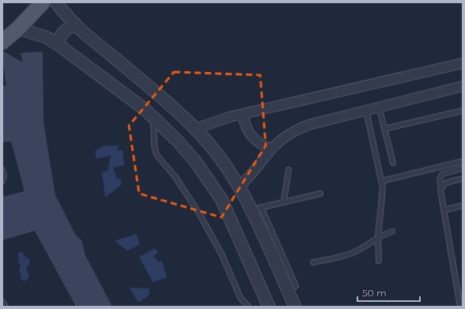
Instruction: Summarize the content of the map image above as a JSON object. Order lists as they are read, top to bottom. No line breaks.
{"scale_bar":"50 m"}
